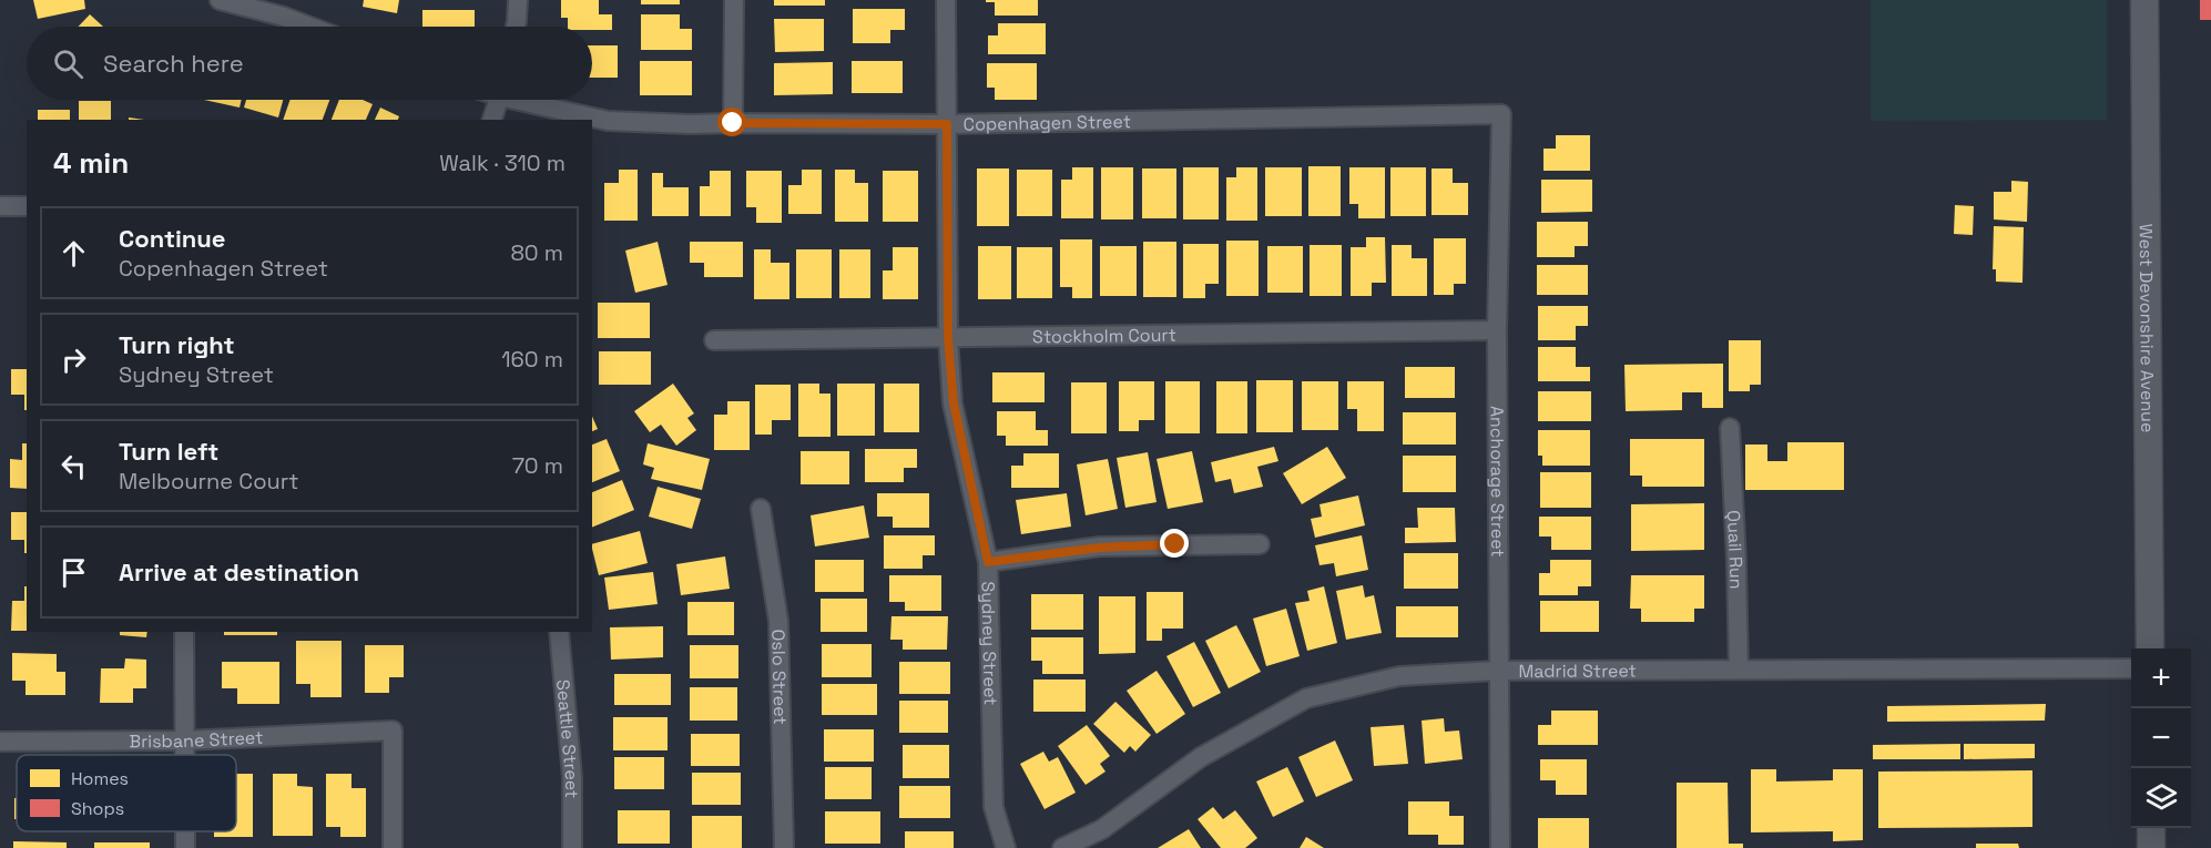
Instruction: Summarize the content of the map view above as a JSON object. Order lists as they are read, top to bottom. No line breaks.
{"streets":{"main road":["West Devonshire Avenue"],"street":["Copenhagen Street","Stockholm Court","Anchorage Street","Quail Run","Sydney Street","Madrid Street","Oslo Street","Brisbane Street","Seattle Street"]},"crossings":[["Copenhagen Street","Anchorage Street"],["Copenhagen Street","Sydney Street"],["Stockholm Court","Anchorage Street"],["Stockholm Court","Sydney Street"],["Anchorage Street","Madrid Street"],["Quail Run","Madrid Street"]],"legend":["Homes","Shops"],"page":{"search":"Search here","heading":["4 min","Walk · 310 m"],"list":[["Continue","Copenhagen Street","80 m"],["Turn right","Sydney Street","160 m"],["Turn left","Melbourne Court","70 m"],"Arrive at destination"],"map_buttons":["+","−"]}}
